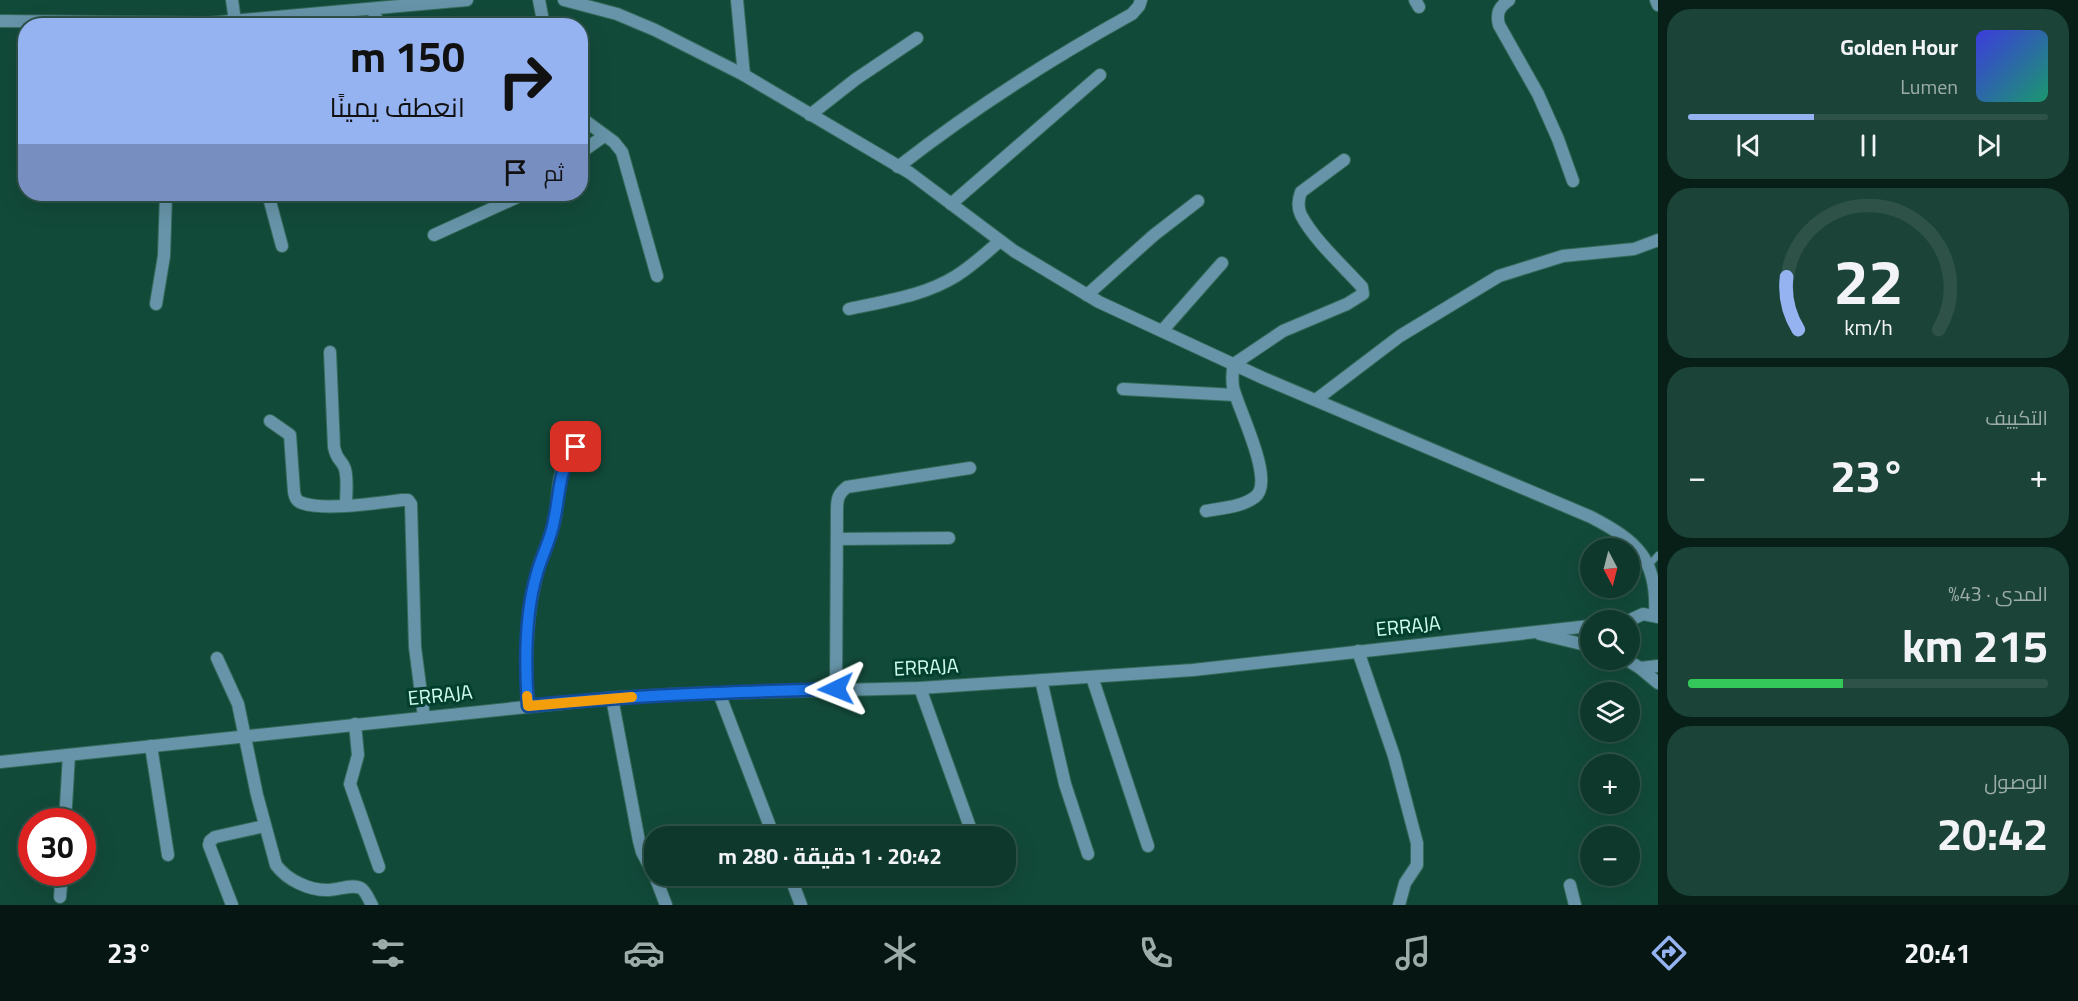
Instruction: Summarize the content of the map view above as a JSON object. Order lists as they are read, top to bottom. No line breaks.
{"streets":{"street":["ERRAJA"]},"north":"bottom","page":{"turn":["150 m","انعطف يمينًا"],"song":["Golden Hour","Lumen"],"then":"ثم","tile":["التكييف",["المدى · 43%","215 km"],["الوصول","20:42"]],"heat":["−","23°","+"],"map_buttons":["+","−"],"limit":"30","trip":"20:42 · 1 دقيقة · 280 m","tabs":["20:41","23°"],"gauge":["22","km/h"]}}
